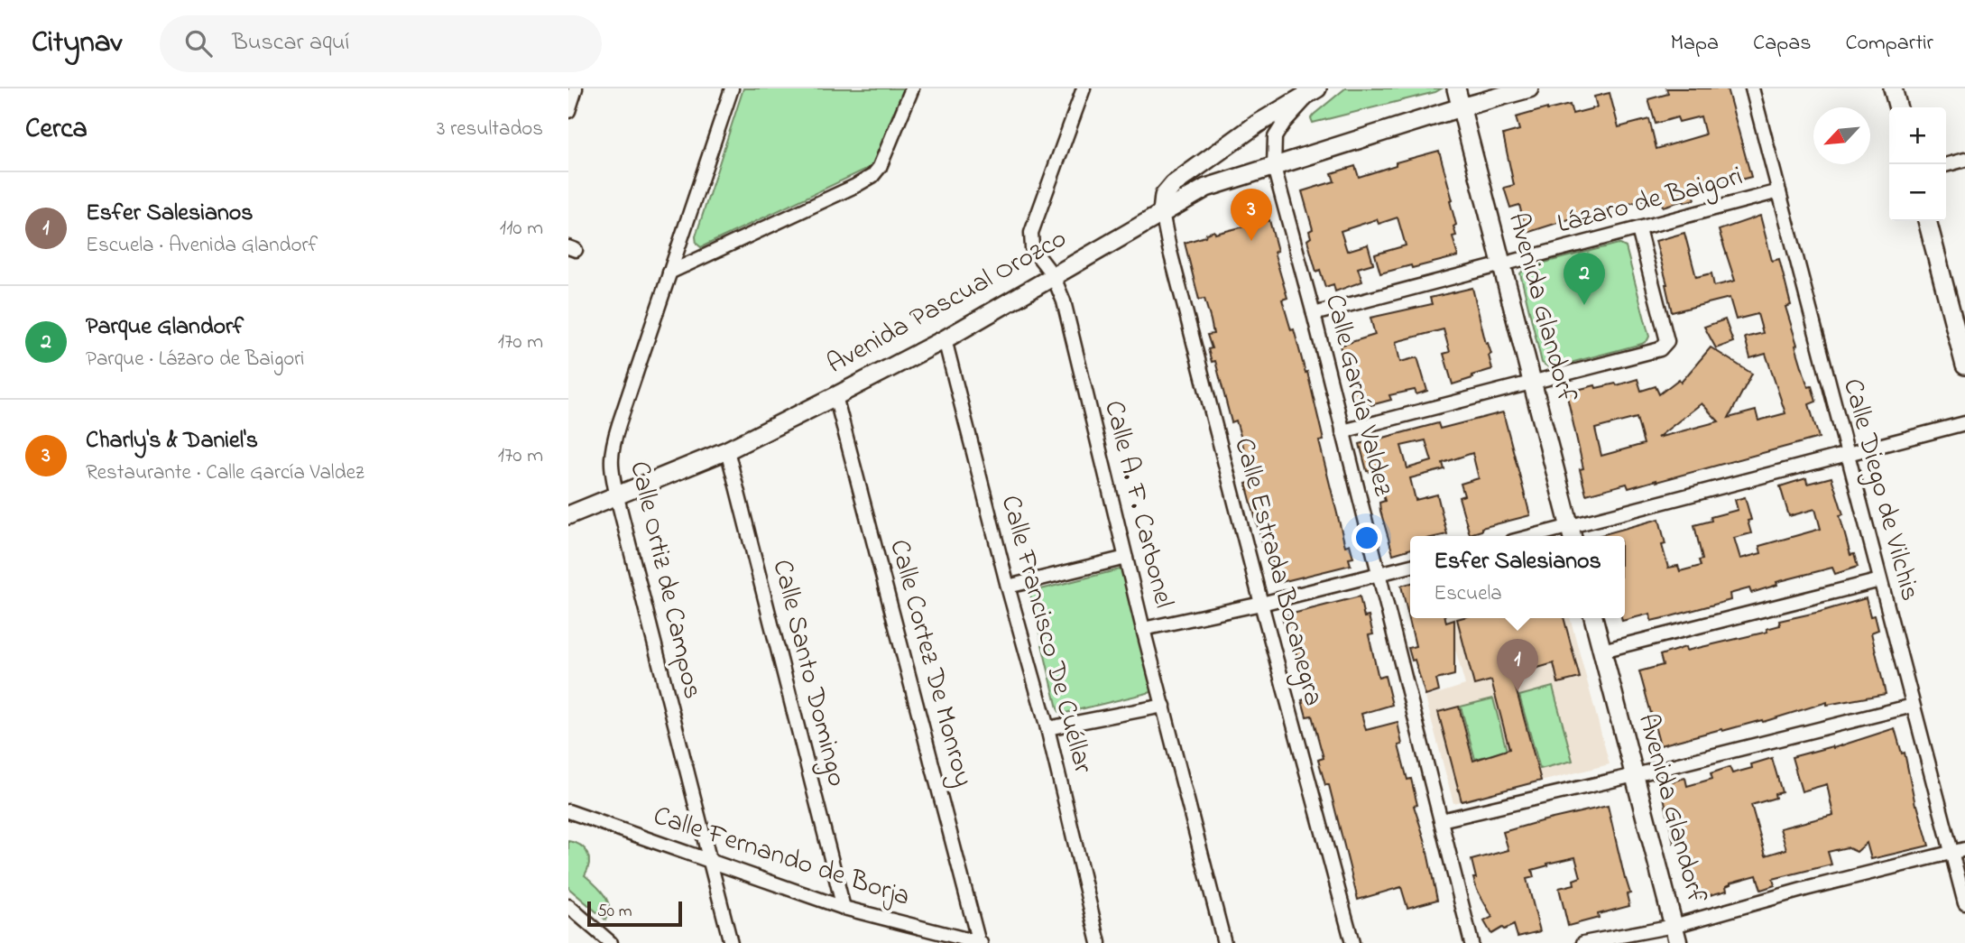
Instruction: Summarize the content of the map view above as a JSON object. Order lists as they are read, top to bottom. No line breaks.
{"streets":{"main road":["Avenida Pascual Orozco","Avenida Glandorf"],"street":["Lázaro de Baigori","Calle García Valdez","Calle Diego de Vilchis","Calle A. F. Carbonel","Calle Estrada Bocanegra","Calle Ortiz de Campos","Calle Francisco De Cuéllar","Calle Cortez De Monroy","Calle Santo Domingo","Calle Fernando de Borja"]},"crossings":[["Lázaro de Baigori","Avenida Glandorf"],["Lázaro de Baigori","Calle García Valdez"],["Lázaro de Baigori","Calle Diego de Vilchis"],["Avenida Pascual Orozco","Avenida Glandorf"],["Avenida Pascual Orozco","Calle García Valdez"],["Avenida Pascual Orozco","Calle A. F. Carbonel"],["Avenida Pascual Orozco","Calle Estrada Bocanegra"],["Avenida Pascual Orozco","Calle Ortiz de Campos"],["Avenida Pascual Orozco","Calle Francisco De Cuéllar"],["Avenida Pascual Orozco","Calle Cortez De Monroy"],["Avenida Pascual Orozco","Calle Santo Domingo"],["Calle Ortiz de Campos","Calle Fernando de Borja"],["Calle Cortez De Monroy","Calle Fernando de Borja"],["Calle Santo Domingo","Calle Fernando de Borja"]],"scale_bar":"50 m","north":"bottom left","page":{"header":"Citynav","search":"Buscar aquí","nav":["Mapa","Capas","Compartir"],"heading":["Cerca","3 resultados"],"map_buttons":["+","−"],"list":[{"mark":"1","name":"Esfer Salesianos","note":"Escuela · Avenida Glandorf","value":"110 m"},{"mark":"2","name":"Parque Glandorf","note":"Parque · Lázaro de Baigori","value":"170 m"},{"mark":"3","name":"Charly's & Daniel's","note":"Restaurante · Calle García Valdez","value":"170 m"}],"pins":["3","2","1"],"popup":["Esfer Salesianos","Escuela"],"scale":"50 m"}}
